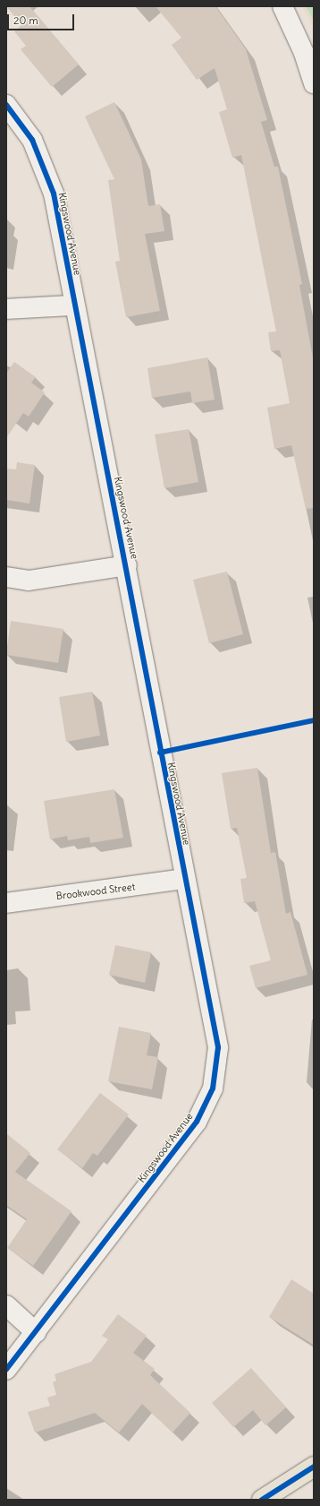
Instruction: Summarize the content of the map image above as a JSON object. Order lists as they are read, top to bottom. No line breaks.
{"streets":{"street":["Kingswood Avenue","Brookwood Street"]},"crossings":[["Kingswood Avenue","Brookwood Street"]],"scale_bar":"20 m"}
